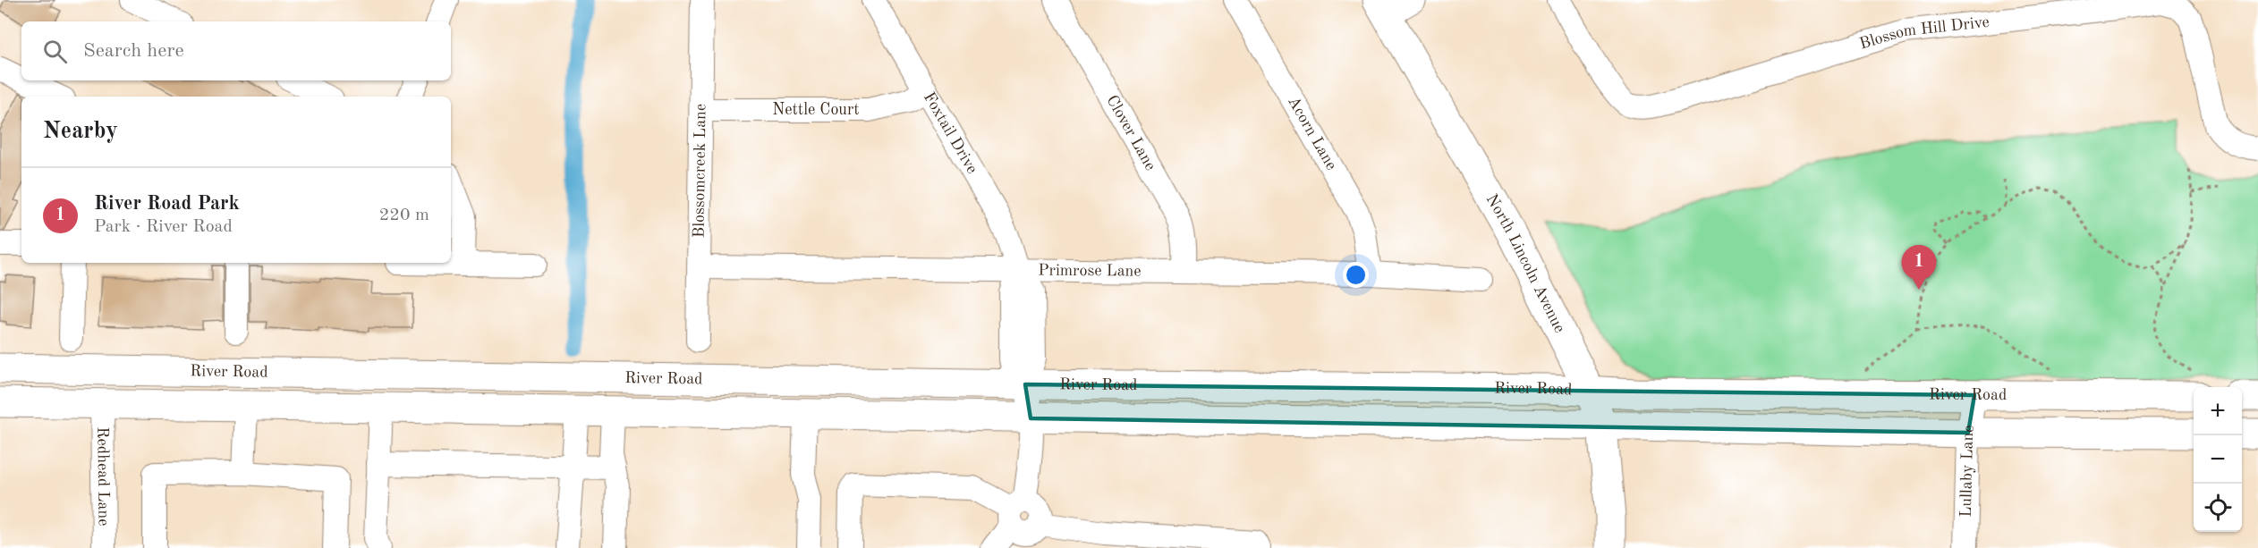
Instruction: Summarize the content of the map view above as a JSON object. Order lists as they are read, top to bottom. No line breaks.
{"streets":{"main road":["North Lincoln Avenue","River Road"],"street":["Blossom Hill Drive","Nettle Court","Clover Lane","Foxtail Drive","Acorn Lane","Blossomcreek Lane","Primrose Lane","Lullaby Lane","Redhead Lane"]},"crossings":[["Nettle Court","Foxtail Drive"],["Nettle Court","Blossomcreek Lane"],["Clover Lane","Primrose Lane"],["Foxtail Drive","Primrose Lane"],["Foxtail Drive","River Road"],["Acorn Lane","Primrose Lane"],["Blossomcreek Lane","Primrose Lane"],["North Lincoln Avenue","River Road"],["River Road","Lullaby Lane"]],"page":{"search":"Search here","heading":"Nearby","list":[{"mark":"1","name":"River Road Park","note":"Park · River Road","value":"220 m"}],"pins":"1","map_buttons":["+","−"]}}
